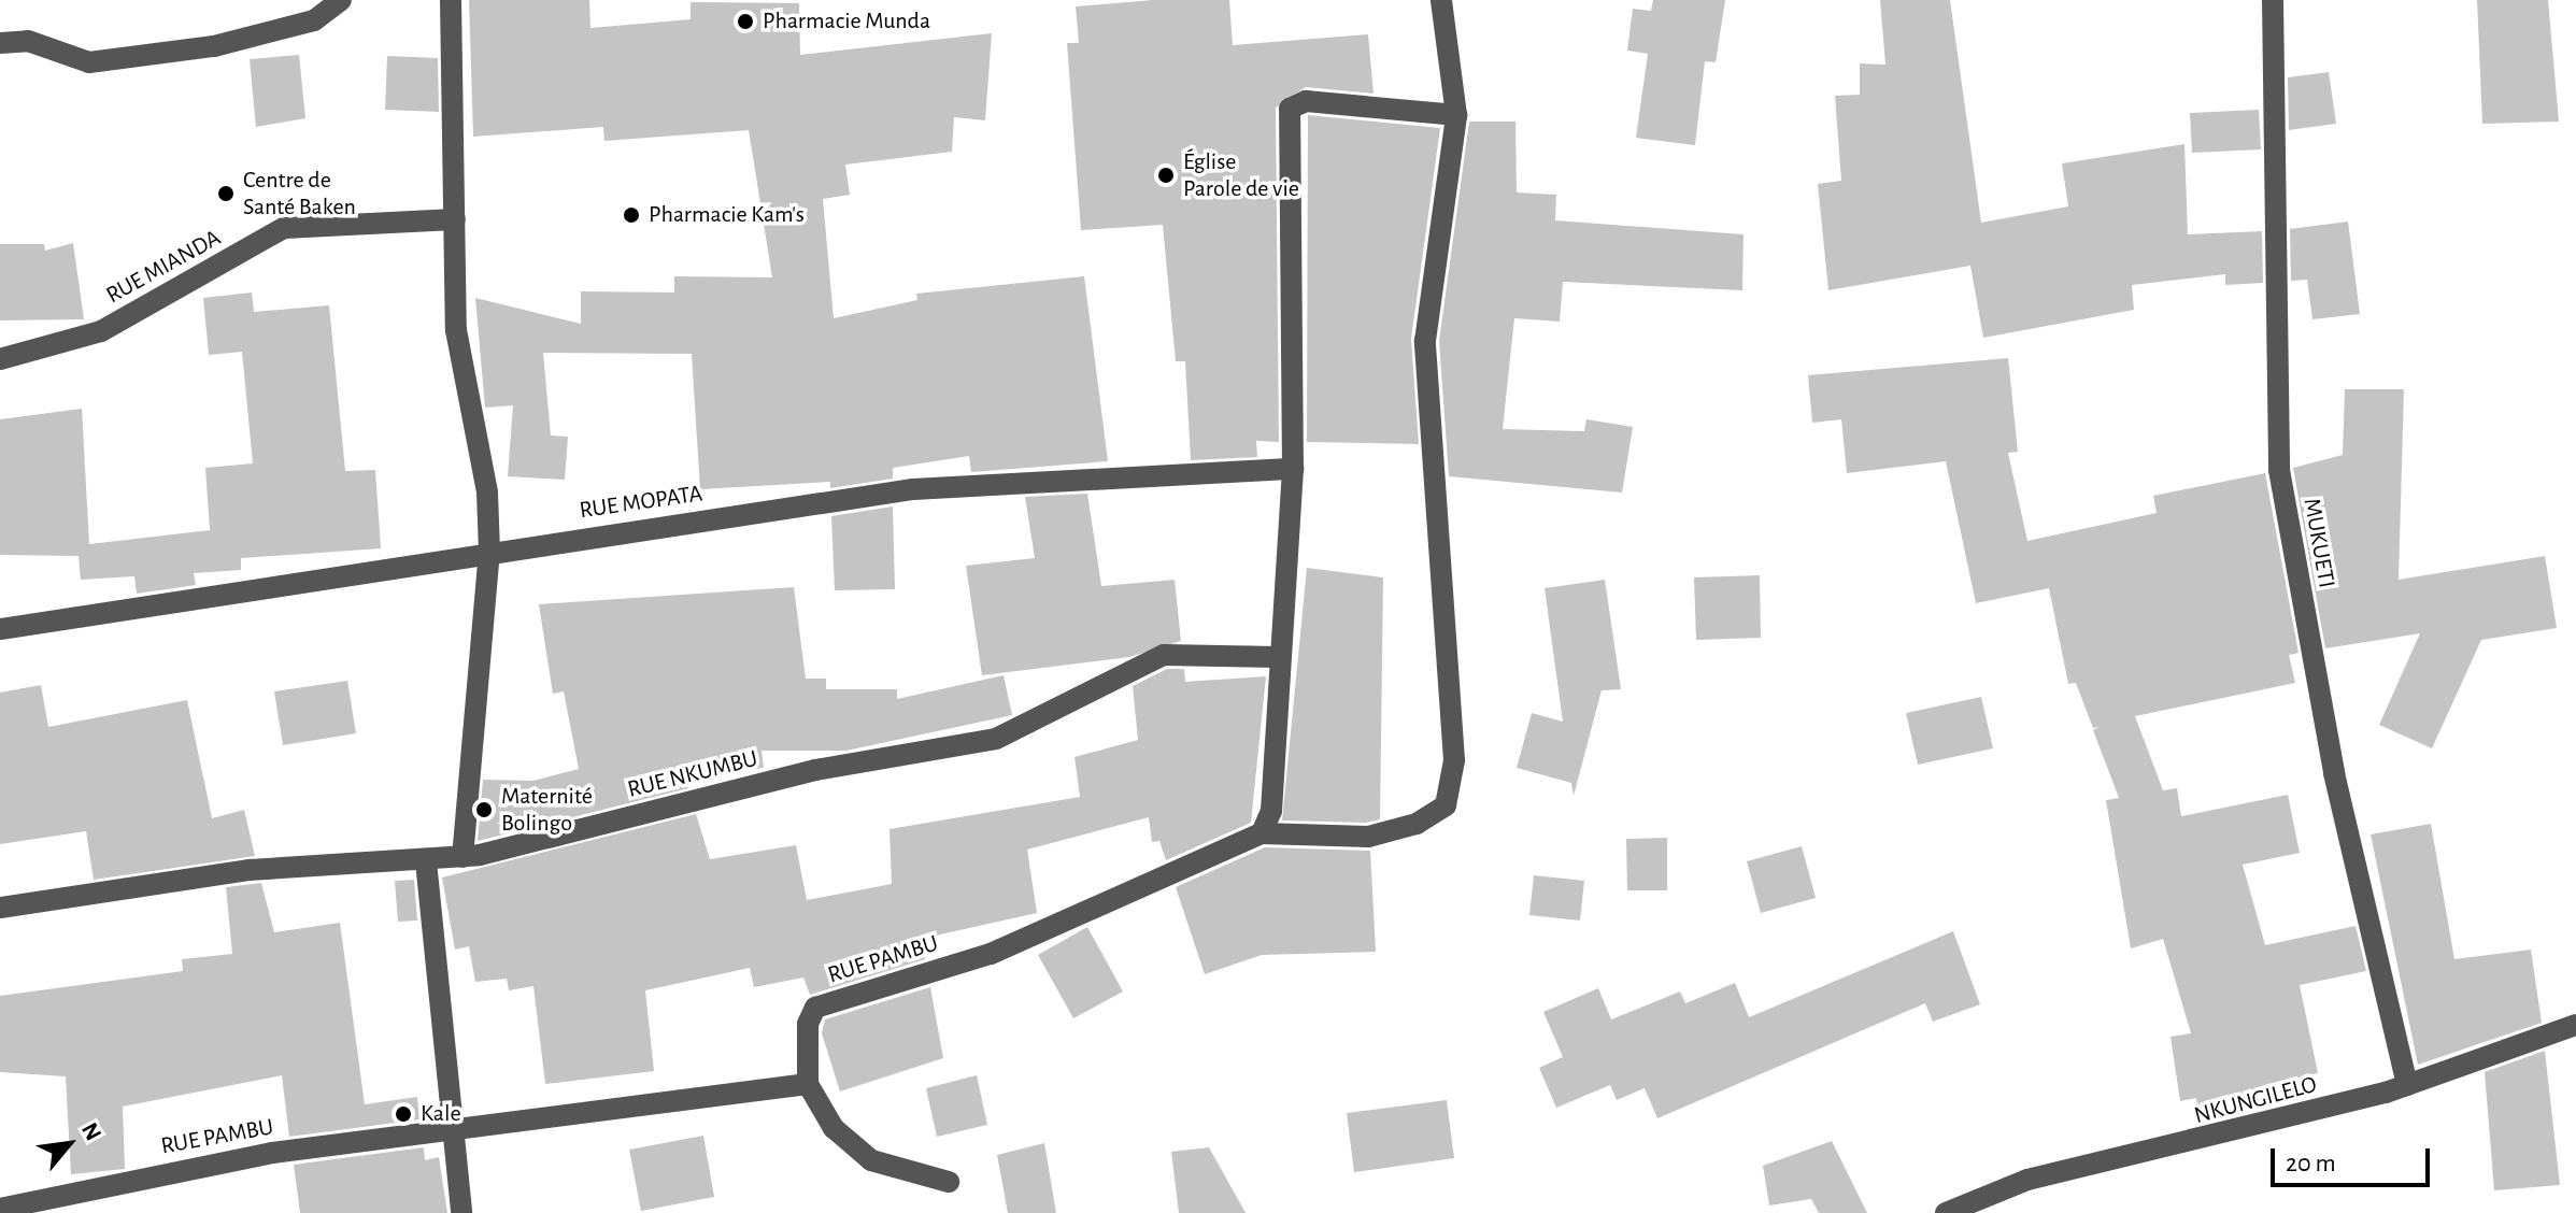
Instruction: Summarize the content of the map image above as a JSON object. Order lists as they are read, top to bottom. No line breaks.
{"streets":{"street":["RUE MIANDA","RUE MOPATA","MUKUETI","RUE NKUMBU","RUE PAMBU","NKUNGILELO"]},"crossings":[["MUKUETI","NKUNGILELO"]],"places":["Pharmacie Munda","Église Parole de vie","Centre de Santé Baken","Pharmacie Kam's","Maternité Bolingo","Kale"],"scale_bar":"20 m","north":"top right"}
